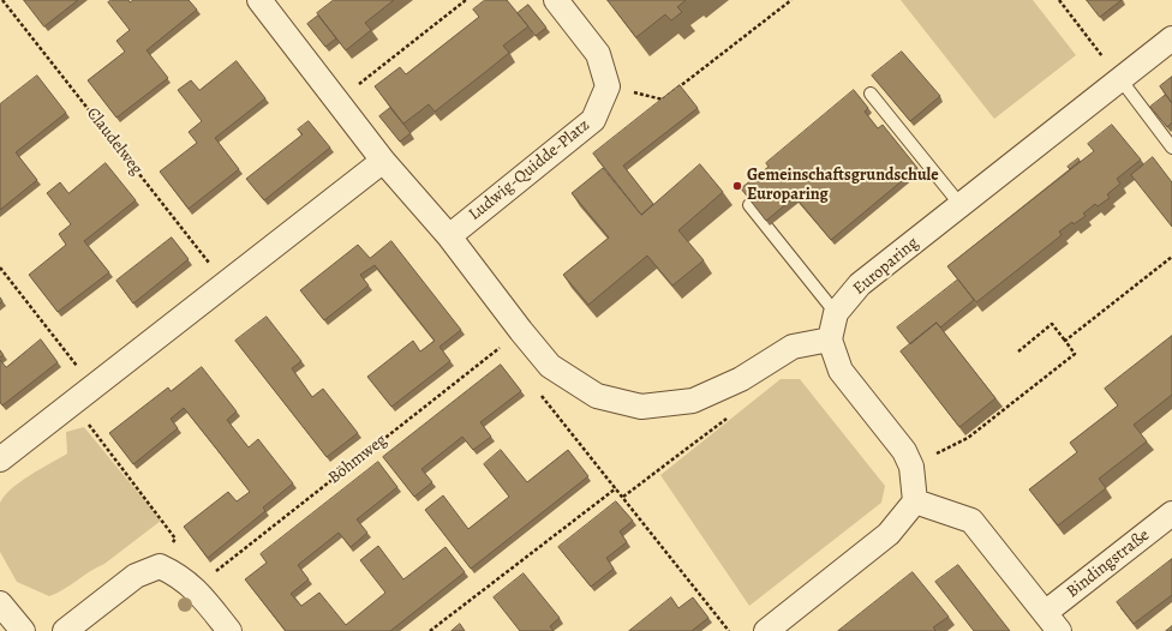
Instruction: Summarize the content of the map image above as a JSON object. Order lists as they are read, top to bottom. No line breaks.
{"streets":{"street":["Ludwig-Quidde-Platz","Europaring","Bindingstraße"],"path":["Claudelweg","Böhmweg"]},"places":["Gemeinschaftsgrundschule Europaring"]}
